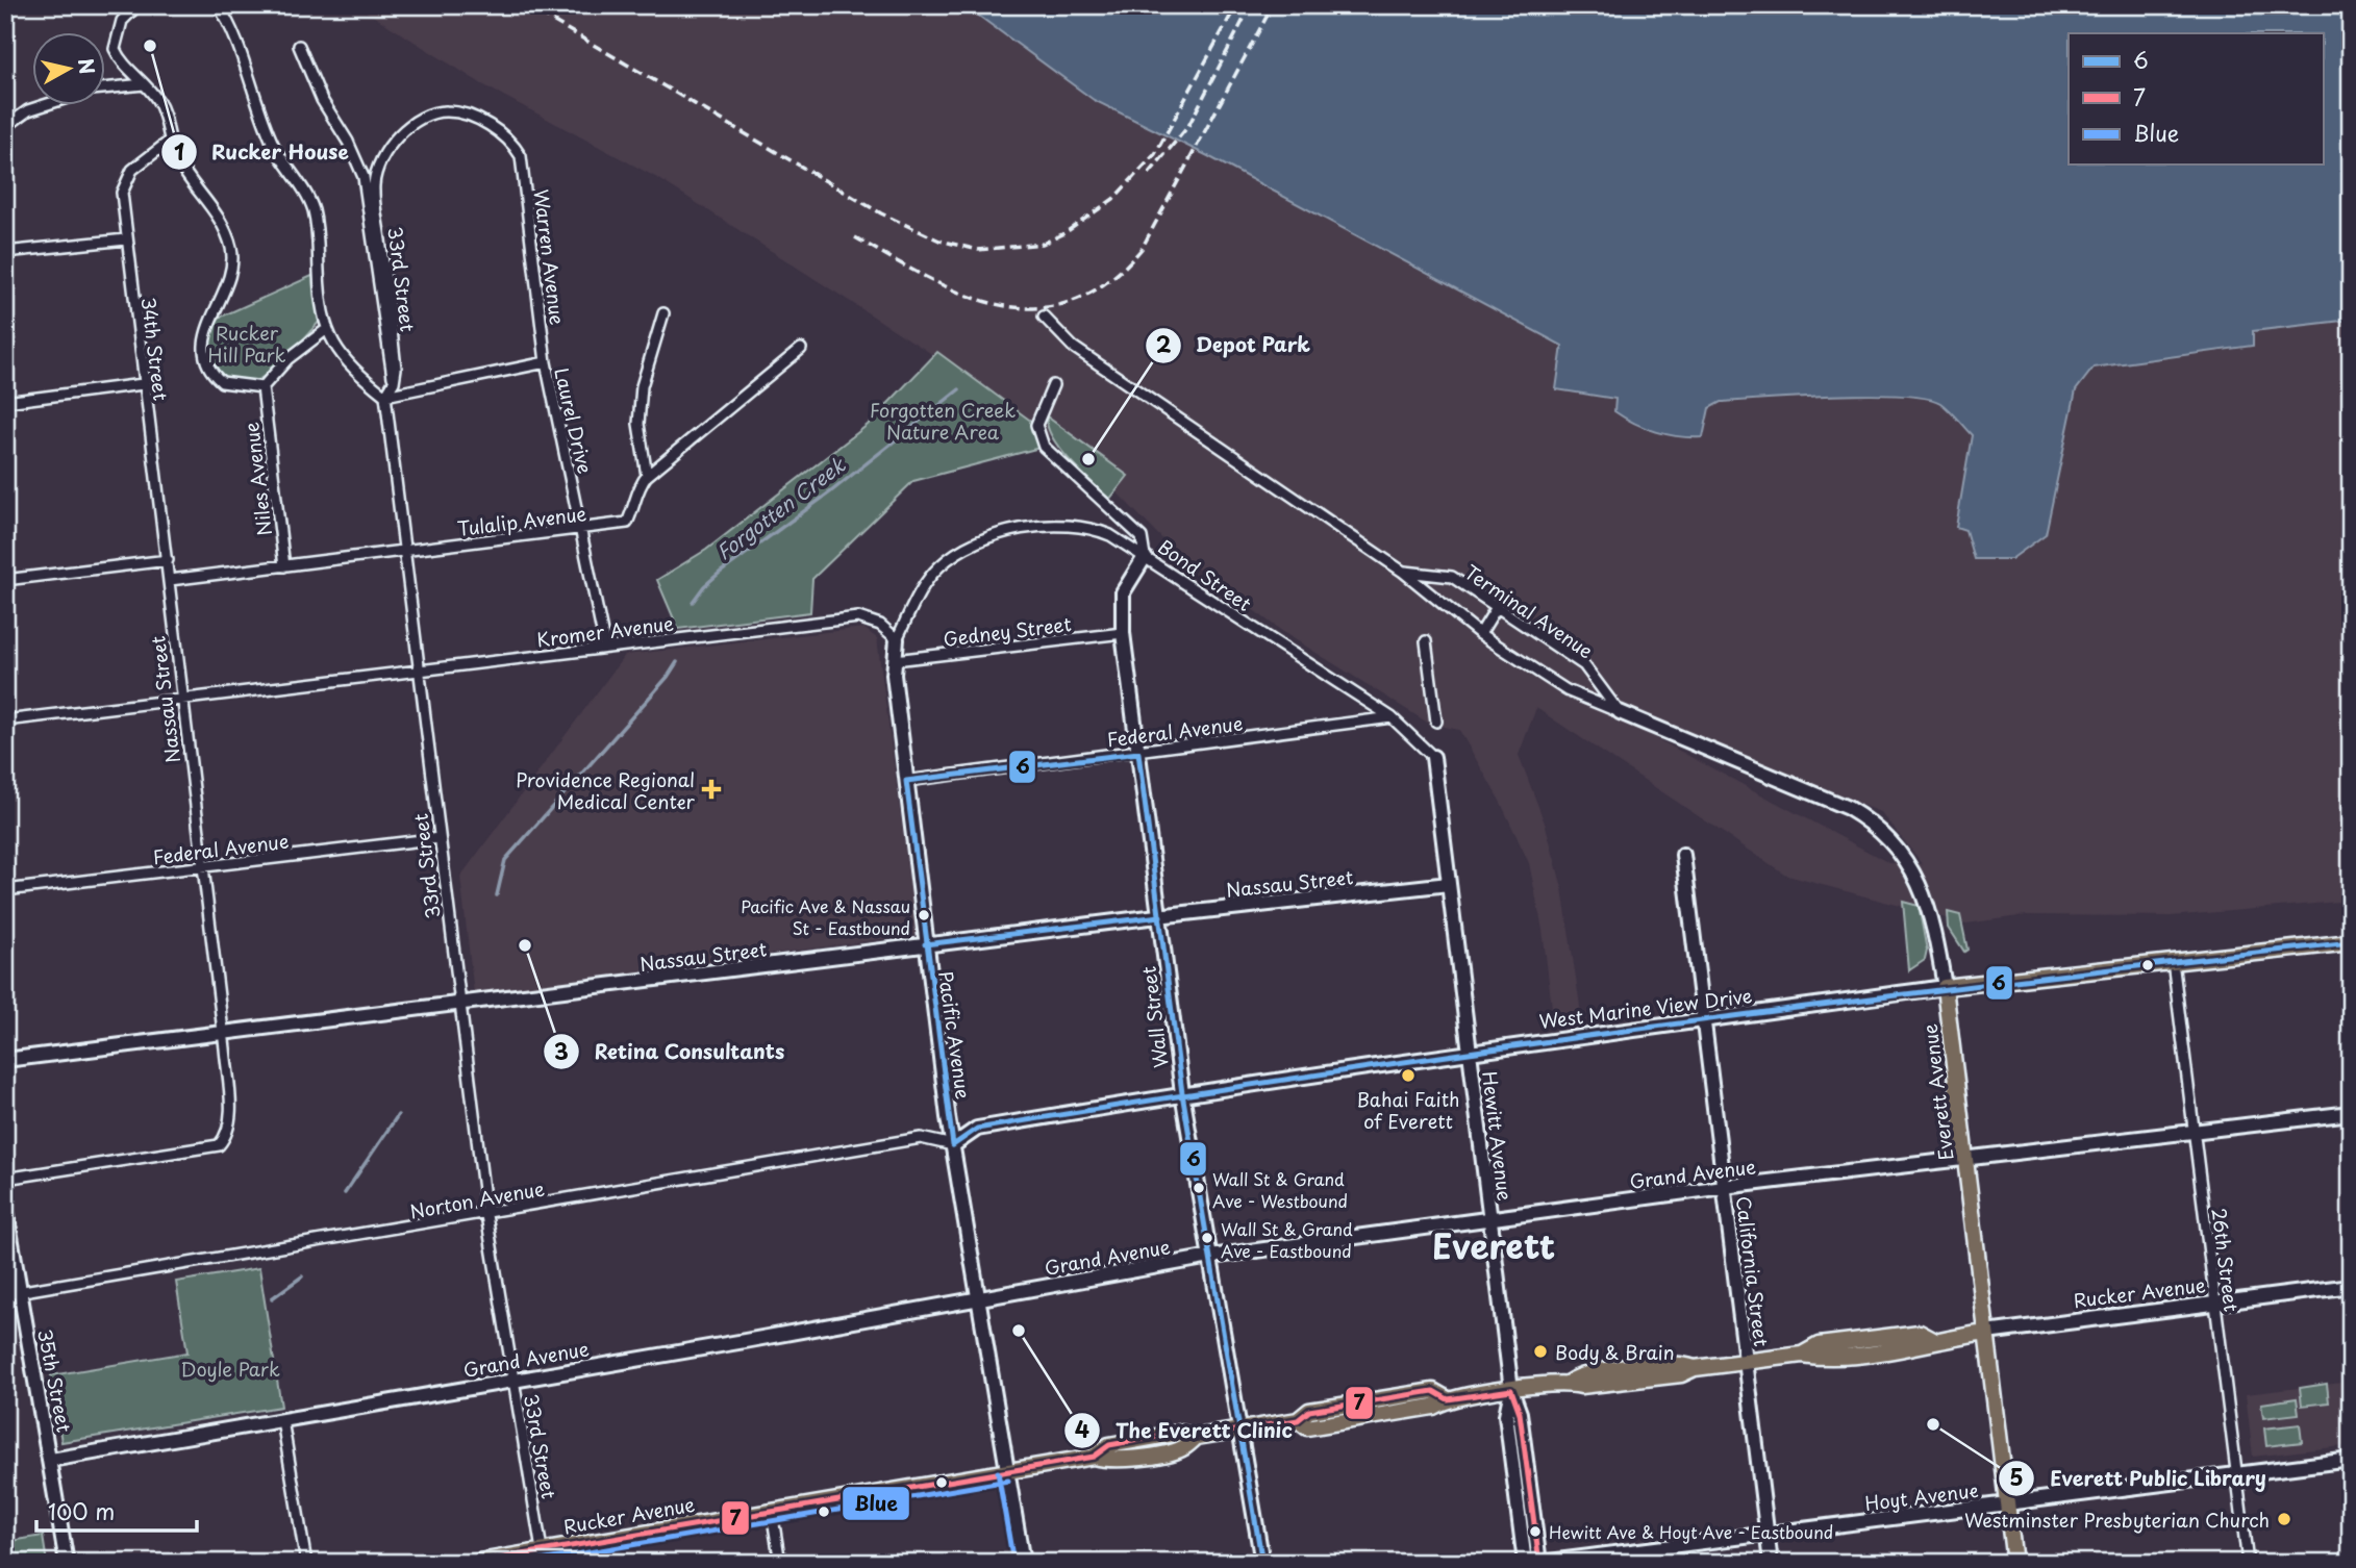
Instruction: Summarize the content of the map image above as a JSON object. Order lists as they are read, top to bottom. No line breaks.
{"streets":{"main road":["West Marine View Drive","Everett Avenue","Rucker Avenue"],"street":["Warren Avenue","33rd Street","34th Street","Laurel Drive","Niles Avenue","Tulalip Avenue","Bond Street","Terminal Avenue","Kromer Avenue","Gedney Street","Nassau Street","Federal Avenue","Wall Street","Pacific Avenue","Hewitt Avenue","Grand Avenue","Norton Avenue","26th Street","California Street","35th Street","Hoyt Avenue"]},"crossings":[["Warren Avenue","33rd Street"],["Warren Avenue","Laurel Drive"],["33rd Street","Laurel Drive"],["33rd Street","Tulalip Avenue"],["33rd Street","Kromer Avenue"],["33rd Street","Nassau Street"],["33rd Street","Federal Avenue"],["33rd Street","Grand Avenue"],["33rd Street","Norton Avenue"],["33rd Street","Rucker Avenue"],["34th Street","Tulalip Avenue"],["34th Street","Nassau Street"],["Laurel Drive","Tulalip Avenue"],["Laurel Drive","Kromer Avenue"],["Niles Avenue","Tulalip Avenue"],["Tulalip Avenue","Nassau Street"],["Bond Street","Federal Avenue"],["Bond Street","Wall Street"],["Terminal Avenue","Everett Avenue"],["Kromer Avenue","Nassau Street"],["Kromer Avenue","Pacific Avenue"],["Gedney Street","Wall Street"],["Gedney Street","Pacific Avenue"],["Nassau Street","Federal Avenue"],["Nassau Street","Wall Street"],["Nassau Street","Pacific Avenue"],["Nassau Street","Hewitt Avenue"],["Federal Avenue","Wall Street"],["Federal Avenue","Pacific Avenue"],["West Marine View Drive","Wall Street"],["West Marine View Drive","Pacific Avenue"],["West Marine View Drive","Everett Avenue"],["West Marine View Drive","Hewitt Avenue"],["West Marine View Drive","Norton Avenue"],["West Marine View Drive","26th Street"],["West Marine View Drive","California Street"],["Wall Street","Grand Avenue"],["Wall Street","Rucker Avenue"],["Pacific Avenue","Grand Avenue"],["Pacific Avenue","Norton Avenue"],["Pacific Avenue","Rucker Avenue"],["Everett Avenue","Grand Avenue"],["Everett Avenue","Rucker Avenue"],["Everett Avenue","Hoyt Avenue"],["Hewitt Avenue","Grand Avenue"],["Hewitt Avenue","Rucker Avenue"],["Hewitt Avenue","Hoyt Avenue"],["Grand Avenue","26th Street"],["Grand Avenue","California Street"],["Grand Avenue","35th Street"],["Norton Avenue","35th Street"],["26th Street","Rucker Avenue"],["26th Street","Hoyt Avenue"],["California Street","Rucker Avenue"],["California Street","Hoyt Avenue"]],"districts":["Everett"],"water":["Forgotten Creek"],"parks":["Rucker Hill Park","Forgotten Creek Nature Area","Doyle Park"],"places":{"other":["Rucker House","Depot Park","Pacific Ave & Nassau St - Eastbound","Retina Consultants","Bahai Faith of Everett","Wall St & Grand Ave - Westbound","Wall St & Grand Ave - Eastbound","The Everett Clinic","Body & Brain","Everett Public Library","Westminster Presbyterian Church","Hewitt Ave & Hoyt Ave - Eastbound"],"health":["Providence Regional Medical Center"]},"lines":["transit line 6","transit line 7","transit line Blue"],"legend":["6","7","Blue"],"scale_bar":"100 m","north":"right"}
